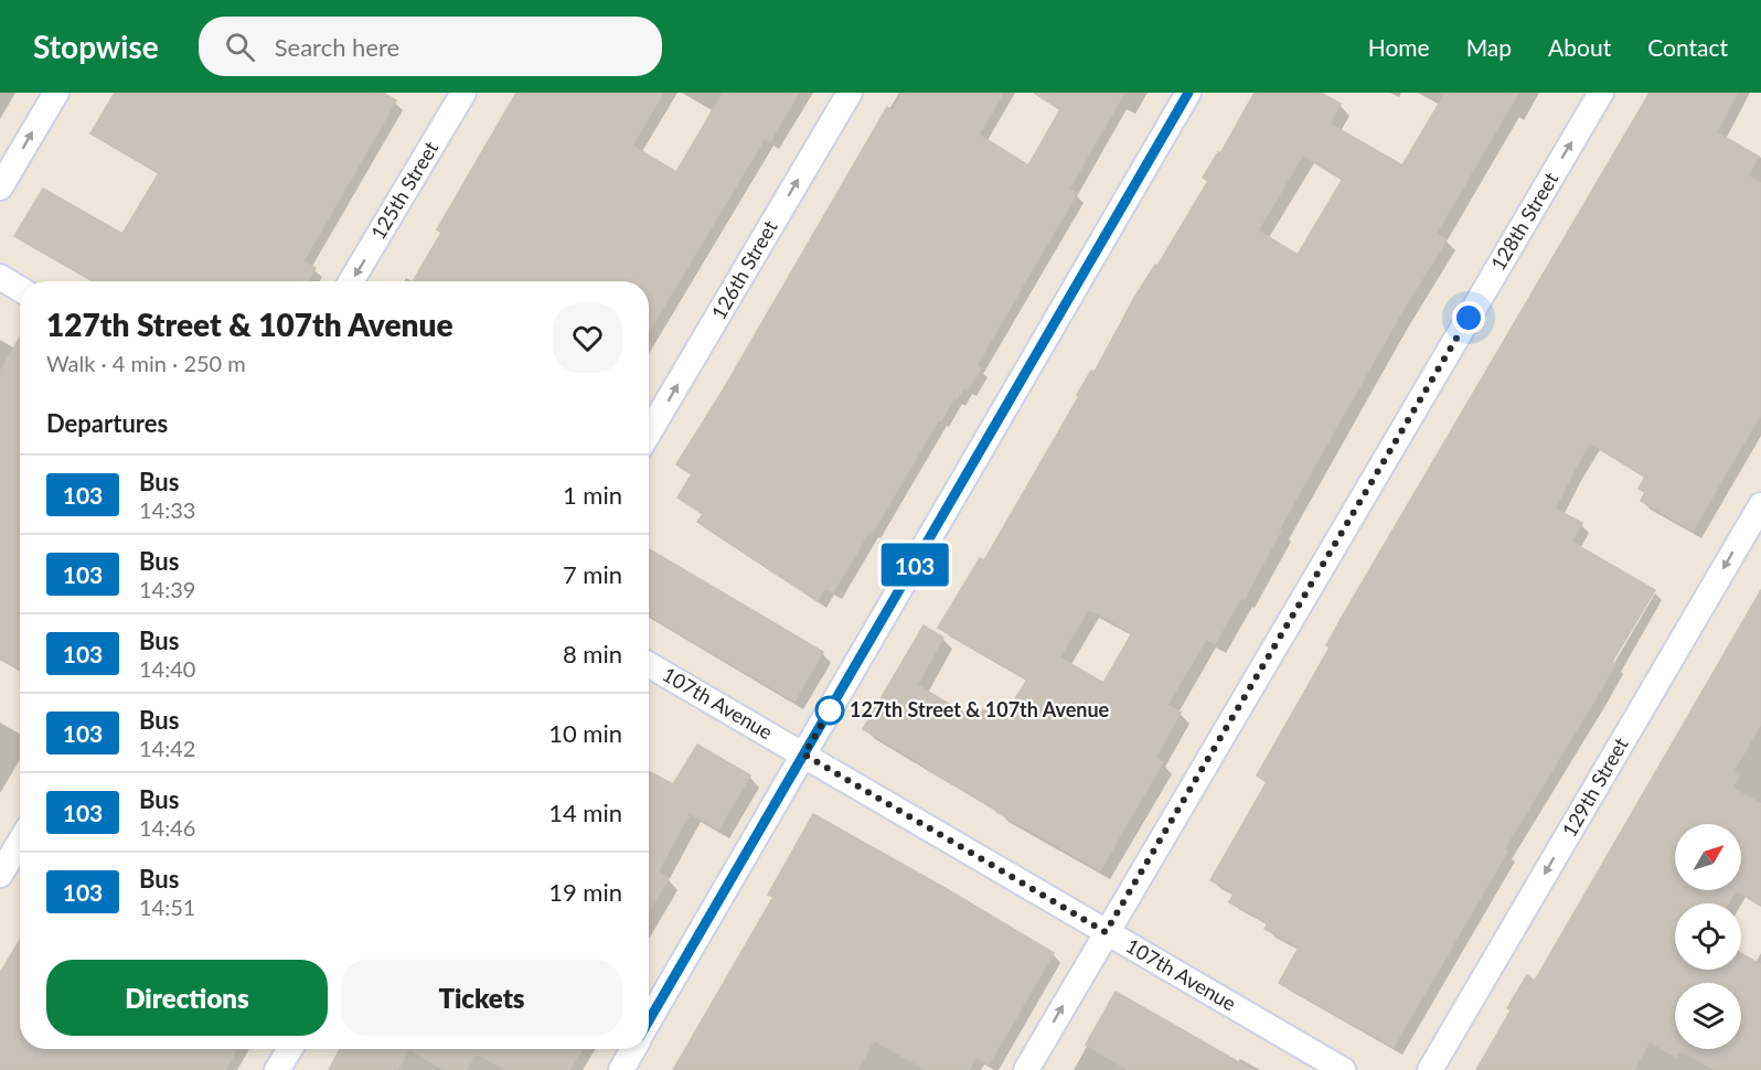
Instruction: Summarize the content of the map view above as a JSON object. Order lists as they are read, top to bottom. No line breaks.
{"streets":{"street":["125th Street","128th Street","126th Street","107th Avenue","129th Street"]},"crossings":[["128th Street","107th Avenue"]],"one_way":["125th Street","128th Street","126th Street","129th Street"],"places":["127th Street & 107th Avenue"],"lines":["bus line 103"],"north":"top right","page":{"header":"Stopwise","search":"Search here","nav":["Home","Map","About","Contact"],"on_map":"103","heading":[["127th Street & 107th Avenue","Walk · 4 min · 250 m"],"Departures"],"list":[{"mark":"103","name":"Bus","note":"14:33","value":"1 min"},{"mark":"103","name":"Bus","note":"14:39","value":"7 min"},{"mark":"103","name":"Bus","note":"14:40","value":"8 min"},{"mark":"103","name":"Bus","note":"14:42","value":"10 min"},{"mark":"103","name":"Bus","note":"14:46","value":"14 min"},{"mark":"103","name":"Bus","note":"14:51","value":"19 min"}],"buttons":["Directions","Tickets"]}}
